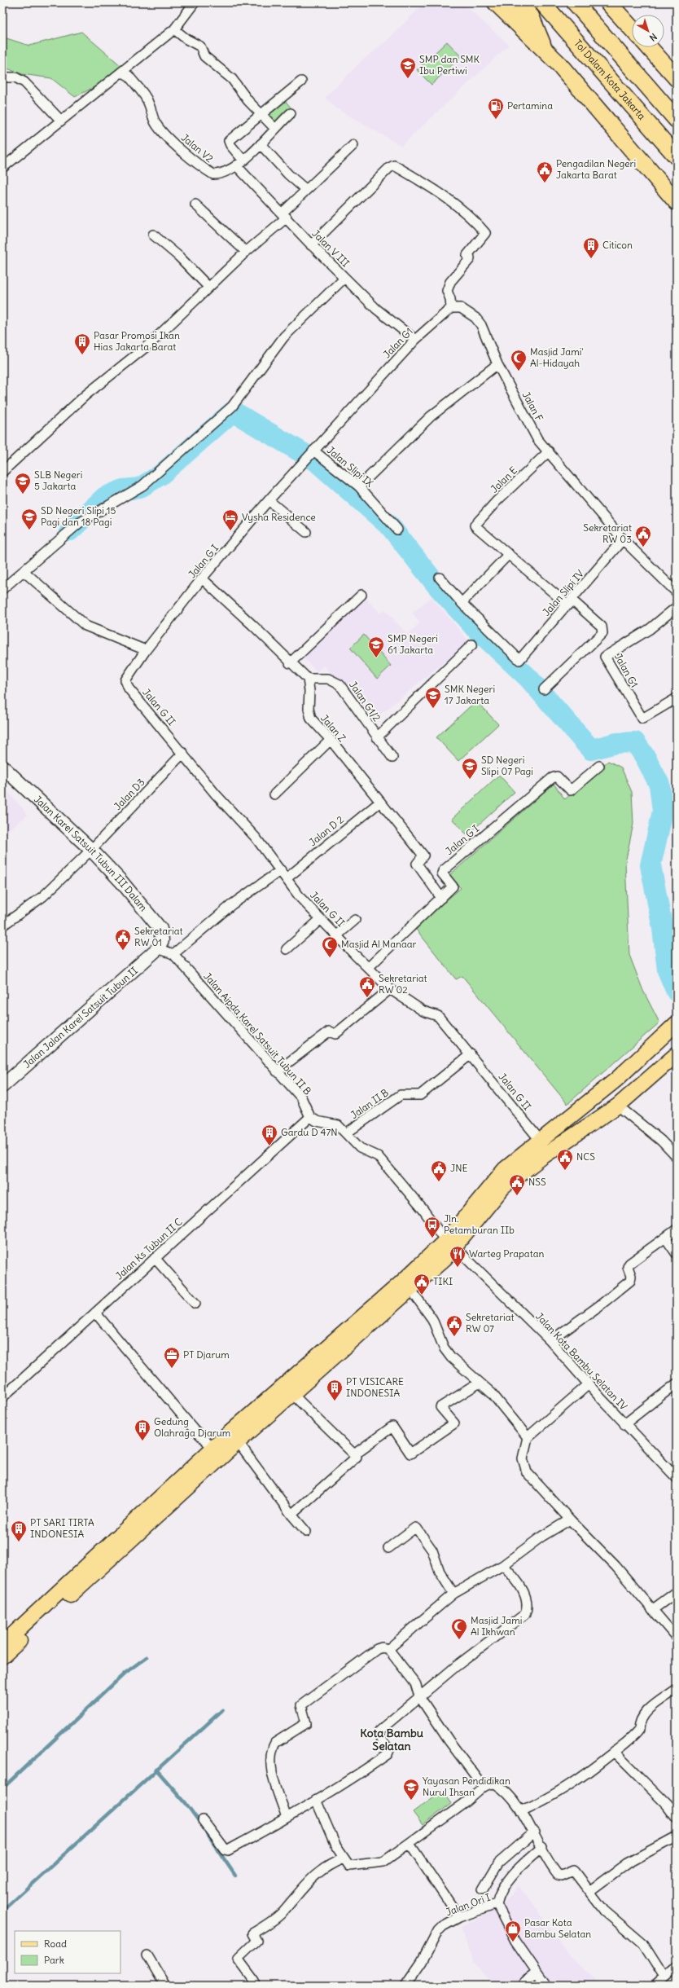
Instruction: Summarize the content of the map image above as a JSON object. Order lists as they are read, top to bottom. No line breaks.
{"streets":{"highway":["Tol Dalam Kota Jakarta"],"street":["Jalan V2","Jalan V III","Jalan G1","Jalan F","Jalan Slipi IX","Jalan E","Jalan G I","Jalan Slipi IV","Jalan G1/2","Jalan G II","Jalan Z","Jalan D3","Jalan D 2","Jalan Karel Satsuit Tubun III Dalam","Jalan Jalan Karel Satsuit Tubun II","Jalan Aipda Karel Satsuit Tubun II B","Jalan II B","Jalan Ks Tubun II C","Jalan Kota Bambu Selatan IV","Jalan Ori I"]},"crossings":[["Jalan V2","Jalan V III"],["Jalan V III","Jalan G1"],["Jalan G1","Jalan Slipi IX"],["Jalan G1","Jalan G I"],["Jalan F","Jalan E"],["Jalan F","Jalan Slipi IV"],["Jalan Slipi IX","Jalan G I"],["Jalan G I","Jalan G II"],["Jalan G I","Jalan Z"],["Jalan G1/2","Jalan Z"],["Jalan G II","Jalan D3"],["Jalan G II","Jalan D 2"],["Jalan G II","Jalan II B"],["Jalan Z","Jalan D 2"],["Jalan D3","Jalan Karel Satsuit Tubun III Dalam"],["Jalan Karel Satsuit Tubun III Dalam","Jalan Jalan Karel Satsuit Tubun II"],["Jalan Karel Satsuit Tubun III Dalam","Jalan Aipda Karel Satsuit Tubun II B"],["Jalan Jalan Karel Satsuit Tubun II","Jalan Aipda Karel Satsuit Tubun II B"],["Jalan Aipda Karel Satsuit Tubun II B","Jalan Ks Tubun II C"]],"districts":["Kota Bambu Selatan"],"places":{"school or university":["SMP dan SMK Ibu Pertiwi","SLB Negeri 5 Jakarta","SD Negeri Slipi 15 Pagi dan 18 Pagi","SMP Negeri 61 Jakarta","SMK Negeri 17 Jakarta","SD Negeri Slipi 07 Pagi","Yayasan Pendidikan Nurul Ihsan"],"fuel station":["Pertamina"],"public building":["Pengadilan Negeri Jakarta Barat","Sekretariat RW 03","Sekretariat RW 01","Sekretariat RW 02","NCS","JNE","NSS","TIKI","Sekretariat RW 07"],"building":["Citicon","Pasar Promosi Ikan Hias Jakarta Barat","Gardu D 47N","PT VISICARE INDONESIA","Gedung Olahraga Djarum","PT SARI TIRTA INDONESIA"],"mosque":["Masjid Jami' Al-Hidayah","Masjid Al Manaar","Masjid Jami Al Ikhwan"],"hotel":["Vysha Residence"],"bus stop":["Jln. Petamburan IIb"],"restaurant":["Warteg Prapatan"],"office":["PT Djarum"],"shop":["Pasar Kota Bambu Selatan"]},"legend":["Road","Park"],"north":"bottom right"}
